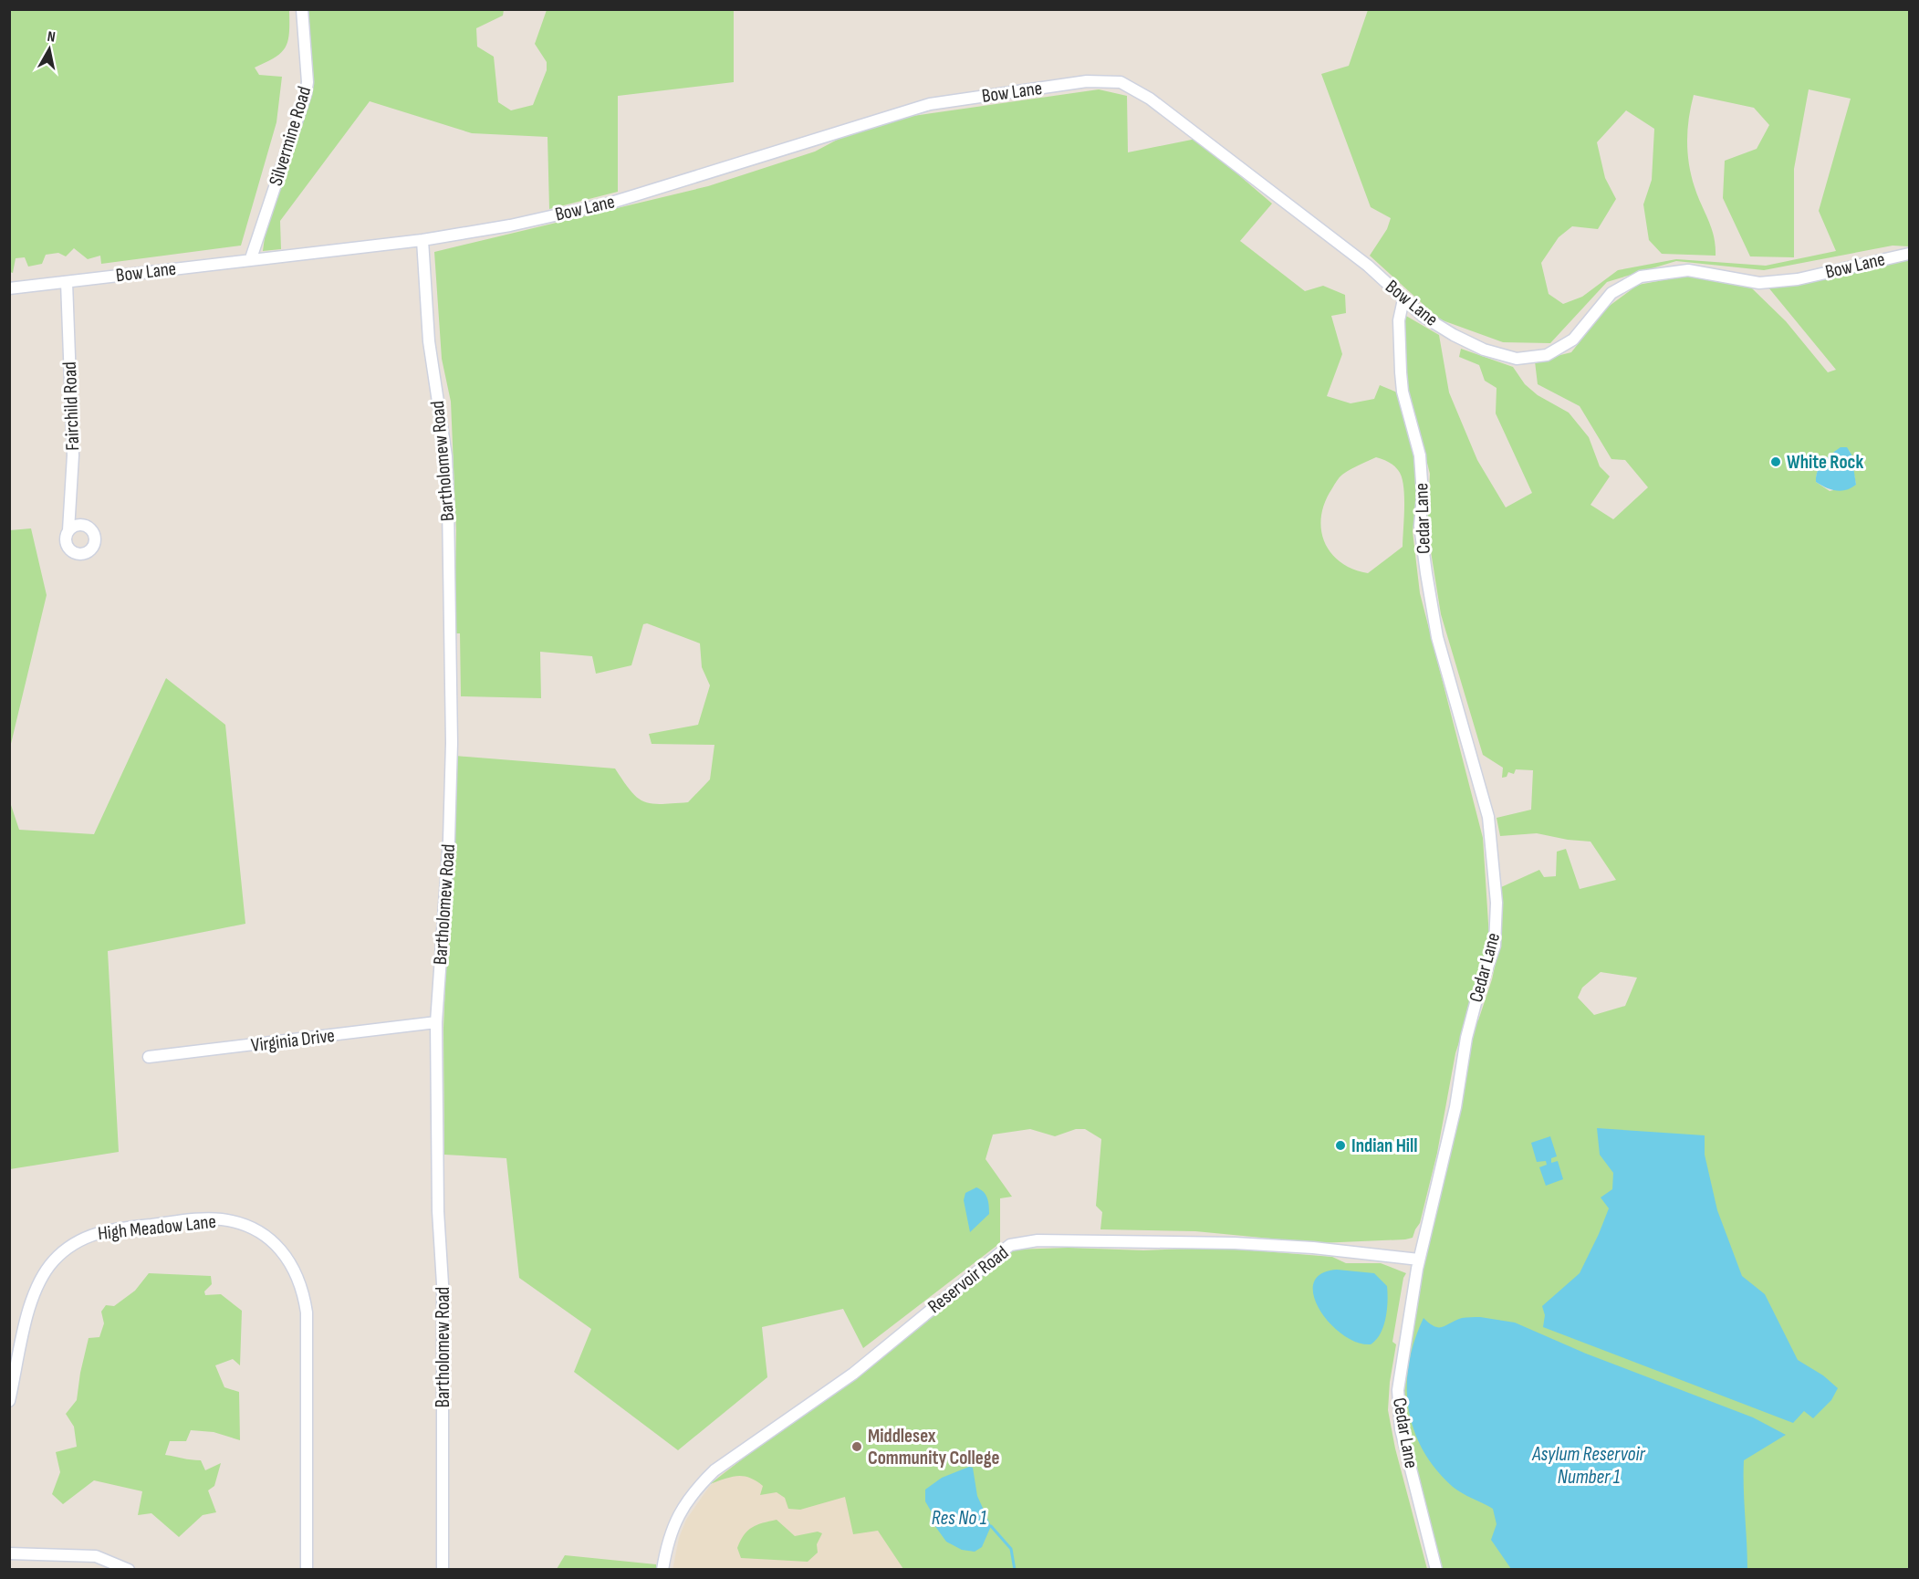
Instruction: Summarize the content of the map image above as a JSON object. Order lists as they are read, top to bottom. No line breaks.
{"streets":{"street":["Bow Lane","Silvermine Road","Fairchild Road","Bartholomew Road","Cedar Lane","Virginia Drive","High Meadow Lane","Reservoir Road"]},"crossings":[["Bow Lane","Silvermine Road"],["Bow Lane","Fairchild Road"],["Bow Lane","Bartholomew Road"],["Bow Lane","Cedar Lane"],["Bartholomew Road","Virginia Drive"],["Cedar Lane","Reservoir Road"]],"water":["Asylum Reservoir Number 1","Res No 1"],"places":["White Rock","Indian Hill","Middlesex Community College"],"north":"top"}
